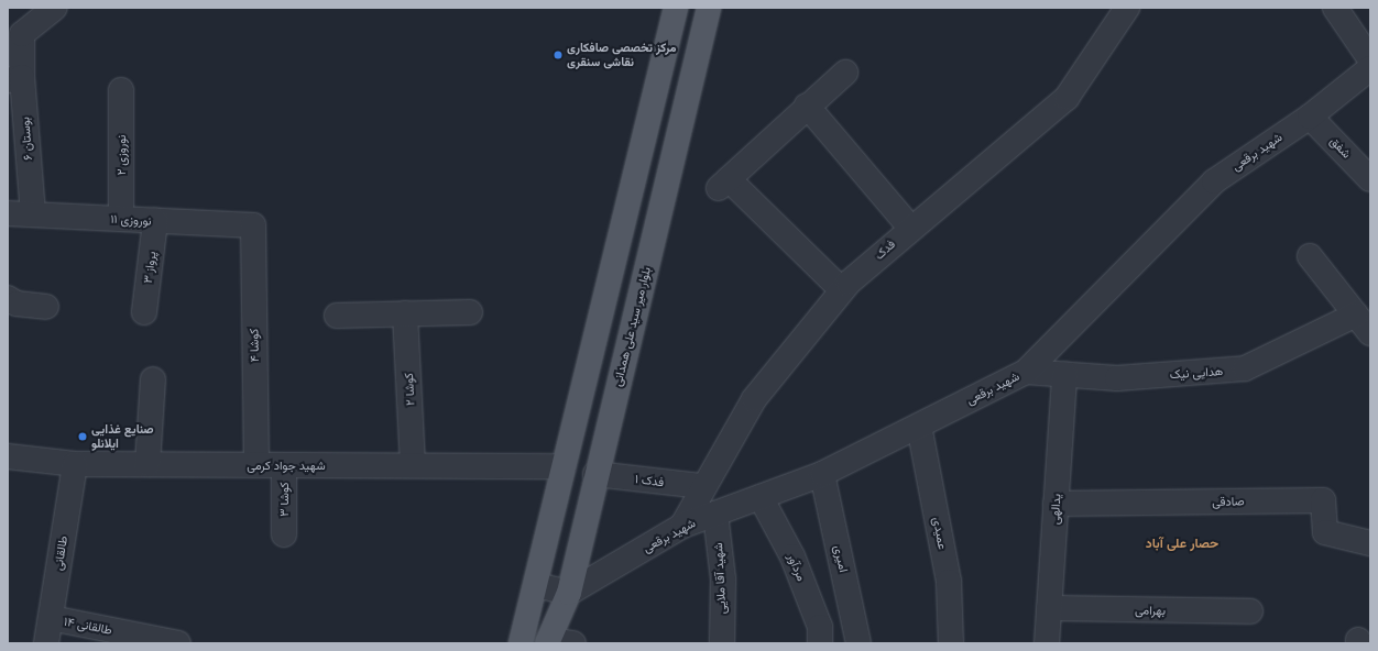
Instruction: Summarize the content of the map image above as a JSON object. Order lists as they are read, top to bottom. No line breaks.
{"streets":{"main road":["بلوار میر سید علی همدانی"],"street":["بوستان ۶","شفق","شهید برقعی","نوروزی ۲","نوروزی ۱۱","فدک","پرواز ۳","کوشا ۴","هدایی نیک","کوشا ۲","شهید جواد کرمی","فدک ۱","کوشا ۳","صادقی","یدالهی","عمیدی","طالقانی","امیری","مردآور","شهید آقا ملایی","بهرامی","طالقانی ۱۴"]},"crossings":[["بوستان ۶","نوروزی ۱۱"],["شفق","شهید برقعی"],["شهید برقعی","فدک"],["شهید برقعی","بلوار میر سید علی همدانی"],["شهید برقعی","هدایی نیک"],["شهید برقعی","عمیدی"],["شهید برقعی","امیری"],["شهید برقعی","مردآور"],["شهید برقعی","شهید آقا ملایی"],["نوروزی ۲","نوروزی ۱۱"],["نوروزی ۱۱","پرواز ۳"],["نوروزی ۱۱","کوشا ۴"],["فدک","فدک ۱"],["بلوار میر سید علی همدانی","فدک ۱"],["کوشا ۴","شهید جواد کرمی"],["هدایی نیک","یدالهی"],["کوشا ۲","شهید جواد کرمی"],["شهید جواد کرمی","کوشا ۳"],["شهید جواد کرمی","طالقانی"],["صادقی","یدالهی"],["یدالهی","بهرامی"],["طالقانی","طالقانی ۱۴"]],"districts":["حصار علی آباد"],"places":["مرکز تخصصی صافکاری نقاشی سنقری","صنایع غذایی ایلانلو"]}
